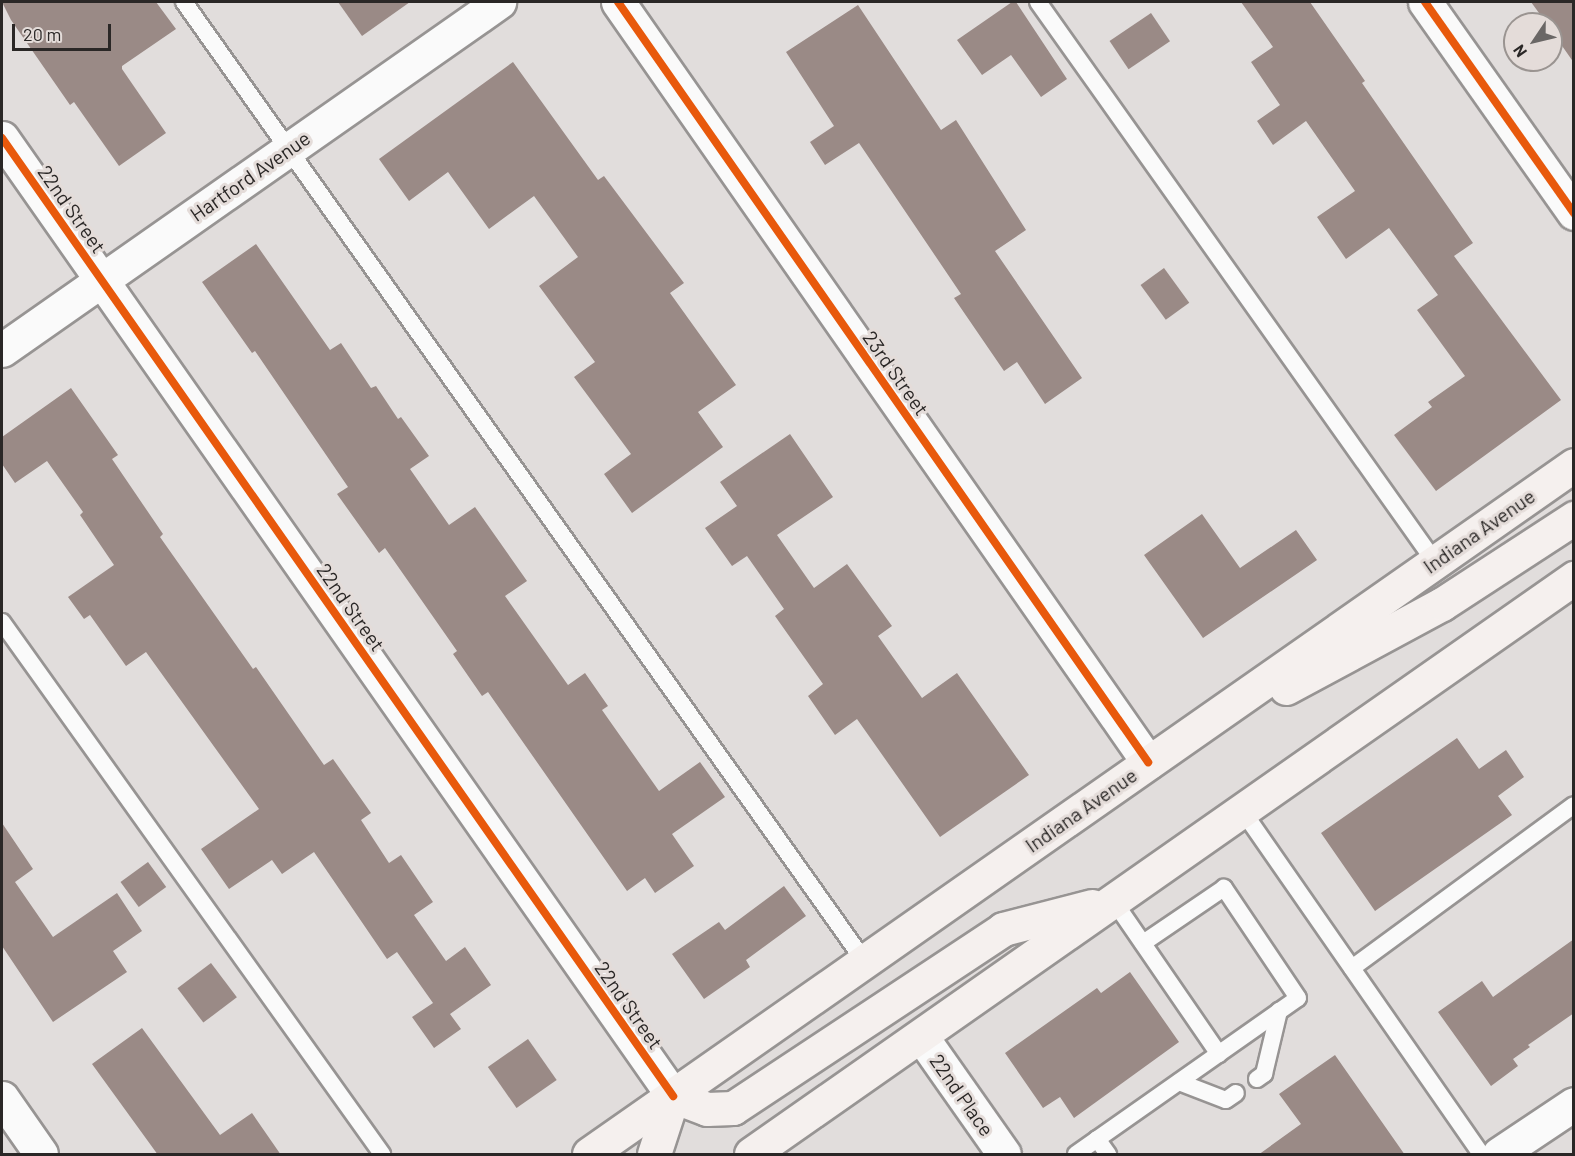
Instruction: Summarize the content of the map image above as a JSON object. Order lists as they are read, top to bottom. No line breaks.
{"streets":{"main road":["Indiana Avenue"],"street":["Hartford Avenue","22nd Street","23rd Street","22nd Place"]},"crossings":[["Hartford Avenue","22nd Street"],["22nd Street","Indiana Avenue"],["23rd Street","Indiana Avenue"]],"scale_bar":"20 m","north":"bottom left"}
